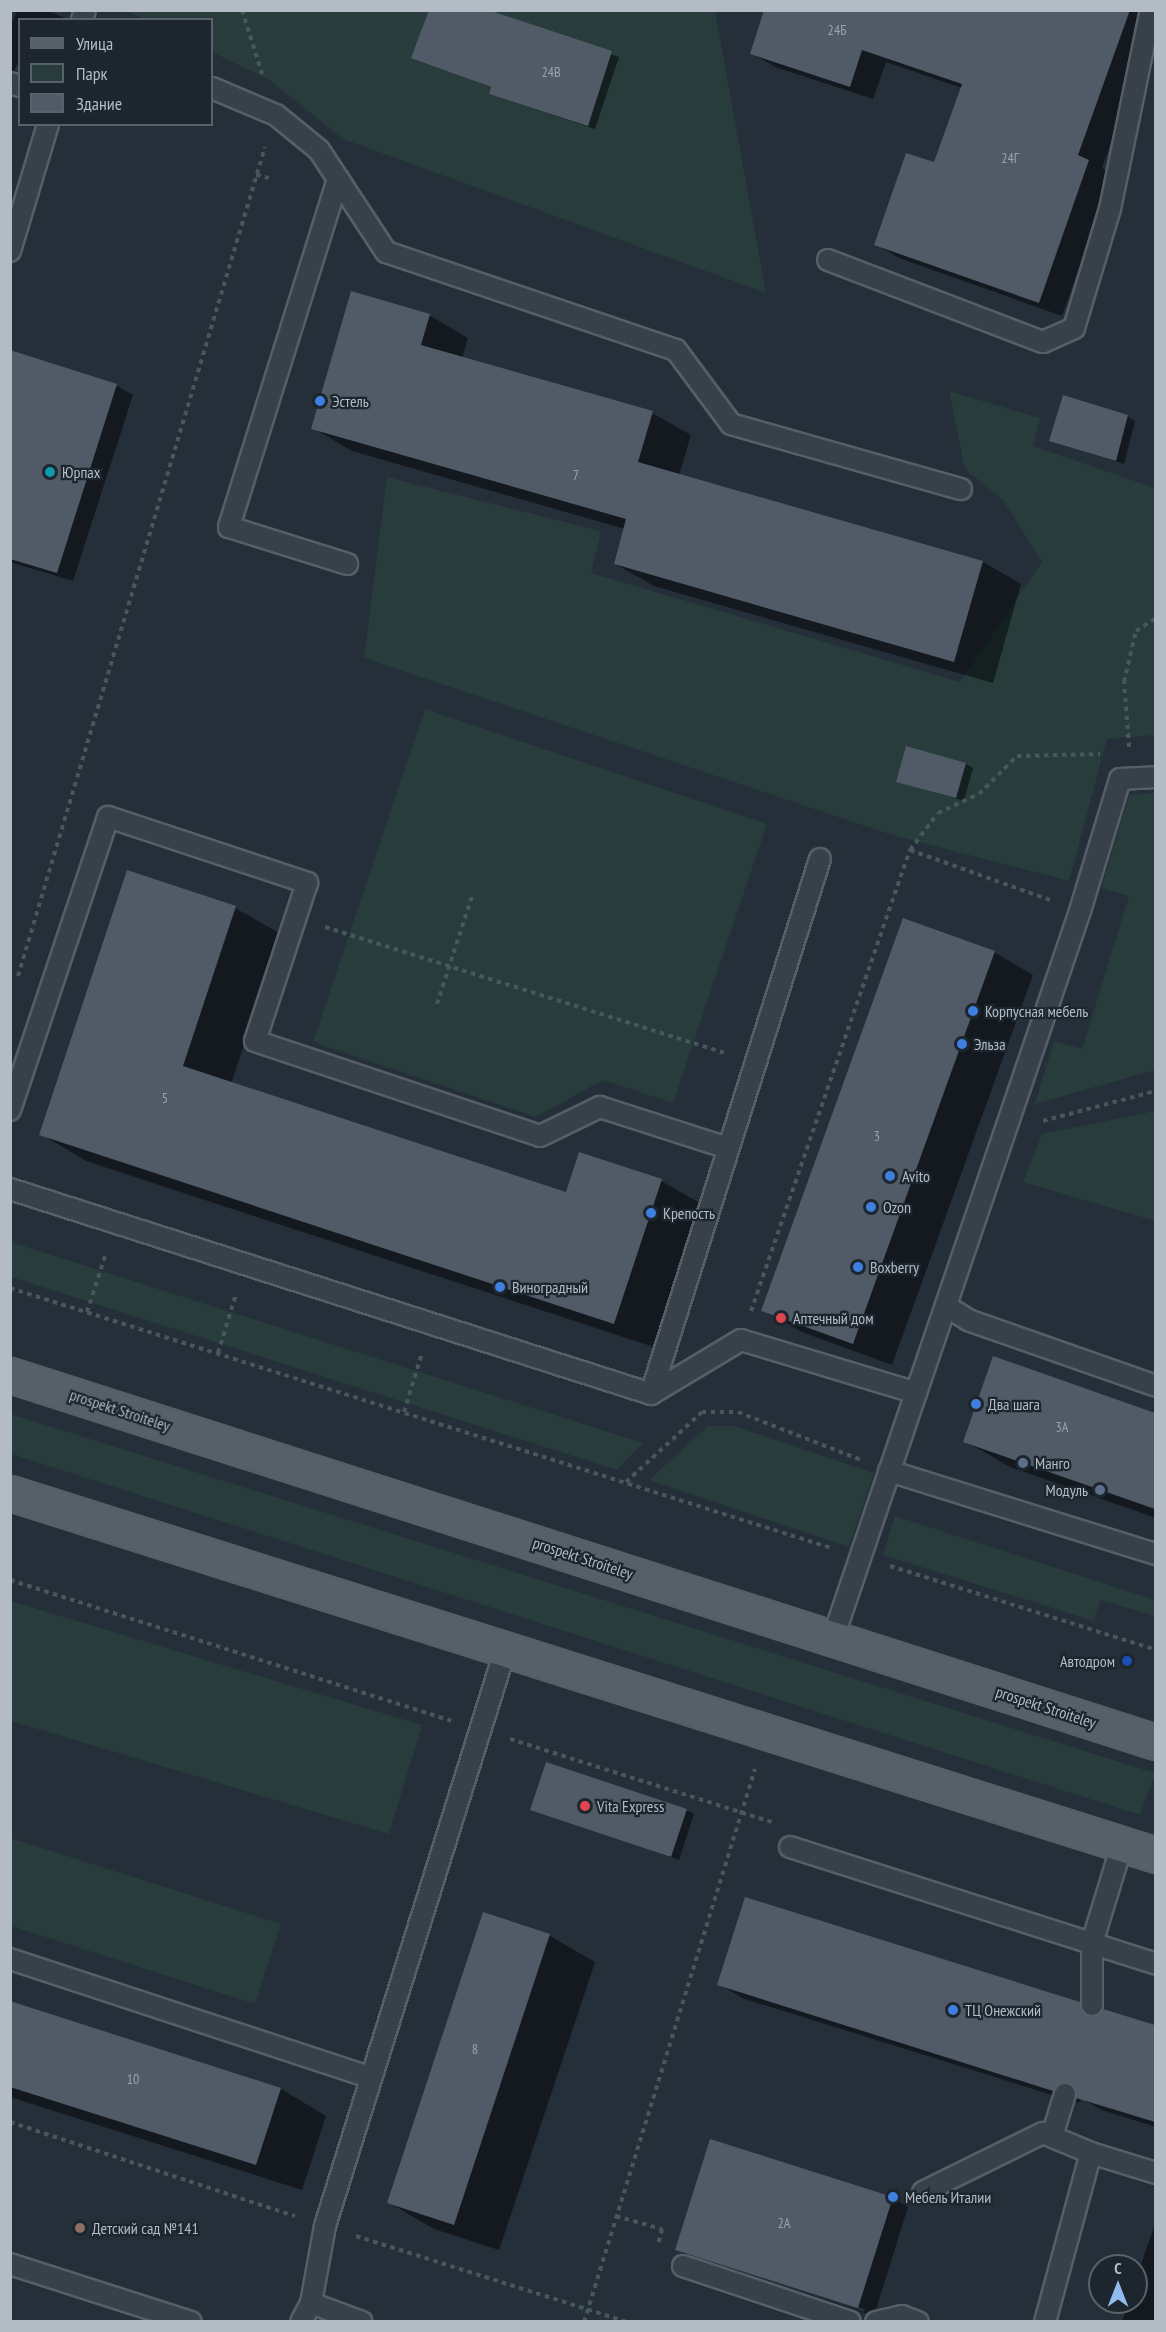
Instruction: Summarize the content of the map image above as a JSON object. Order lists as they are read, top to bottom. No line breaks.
{"streets":{"main road":["prospekt Stroiteley"]},"places":["Эстель","Юрпах","Корпусная мебель","Эльза","Avito","Ozon","Крепость","Boxberry","Виноградный","Аптечный дом","Два шага","Манго","Модуль","Автодром","Vita Express","ТЦ Онежский","Мебель Италии","Детский сад №141"],"house_numbers":["24Б","24В","24Г","7","5","3","3А","8","10","2А"],"legend":["Улица","Парк","Здание"],"north":"top"}
